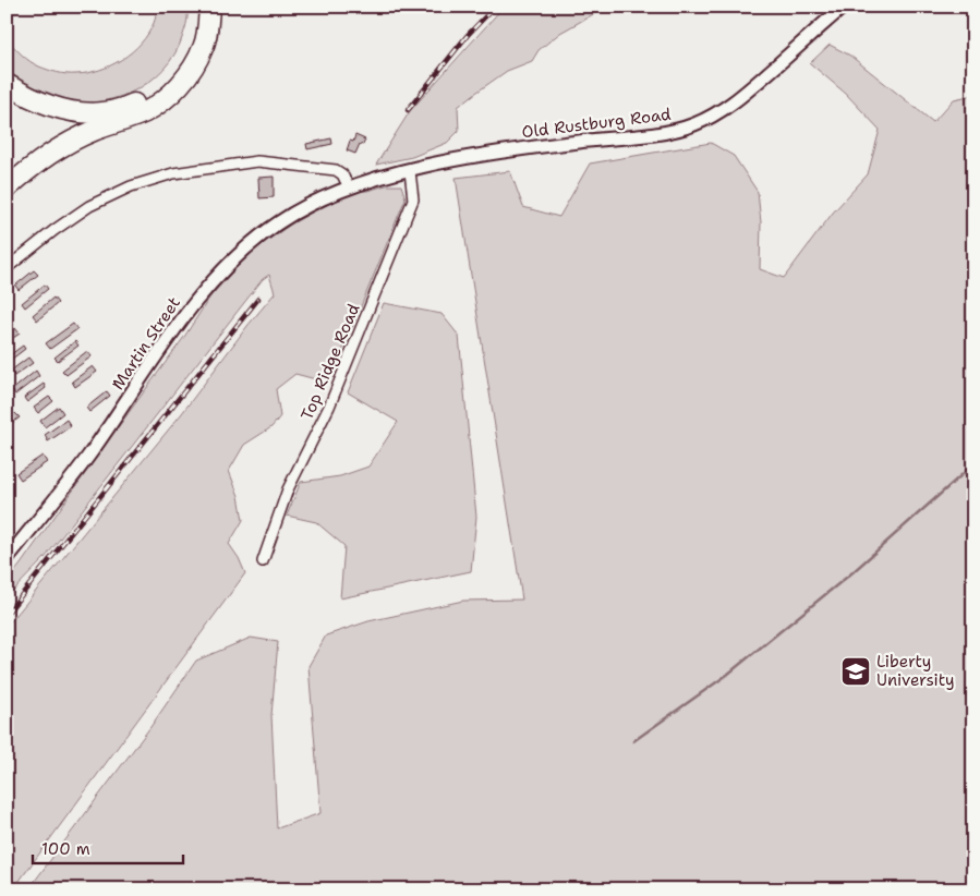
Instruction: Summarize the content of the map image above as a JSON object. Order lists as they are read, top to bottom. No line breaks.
{"streets":{"street":["Old Rustburg Road","Martin Street","Top Ridge Road"]},"crossings":[["Old Rustburg Road","Martin Street"],["Old Rustburg Road","Top Ridge Road"]],"places":{"school or university":["Liberty University"]},"scale_bar":"100 m"}
